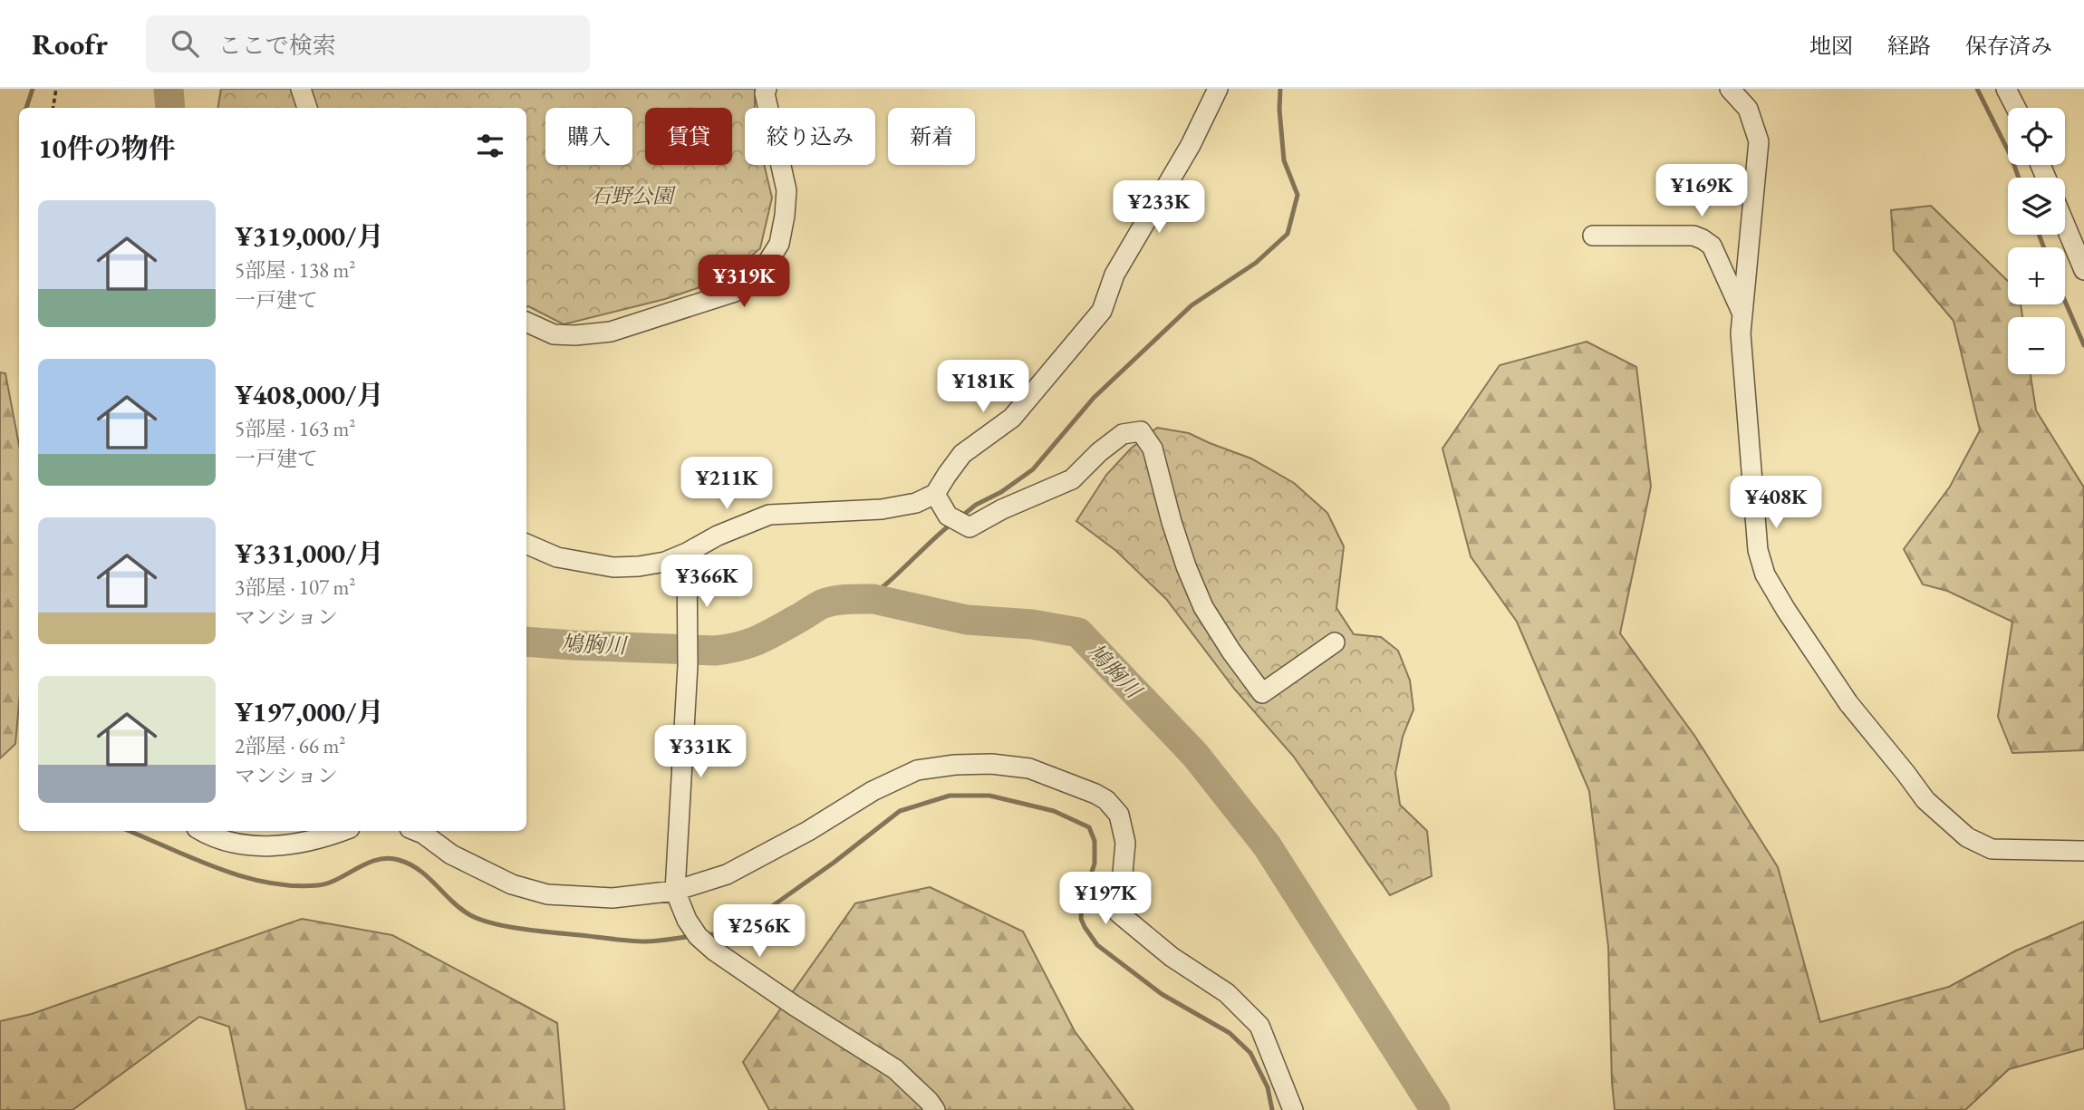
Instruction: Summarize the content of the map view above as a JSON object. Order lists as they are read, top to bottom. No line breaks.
{"water":["鳩胸川"],"parks":["石野公園"],"page":{"header":"Roofr","search":"ここで検索","nav":["地図","経路","保存済み"],"map_buttons":["+","−"],"chip":["購入","賃貸","絞り込み","新着"],"heading":"10件の物件","price":["¥169K","¥233K","¥319K","¥181K","¥211K","¥408K","¥366K","¥331K","¥197K","¥256K"],"list":[{"name":"¥319,000/月","note":"5部屋 · 138 m² · 一戸建て"},{"name":"¥408,000/月","note":"5部屋 · 163 m² · 一戸建て"},{"name":"¥331,000/月","note":"3部屋 · 107 m² · マンション"},{"name":"¥197,000/月","note":"2部屋 · 66 m² · マンション"}]}}
